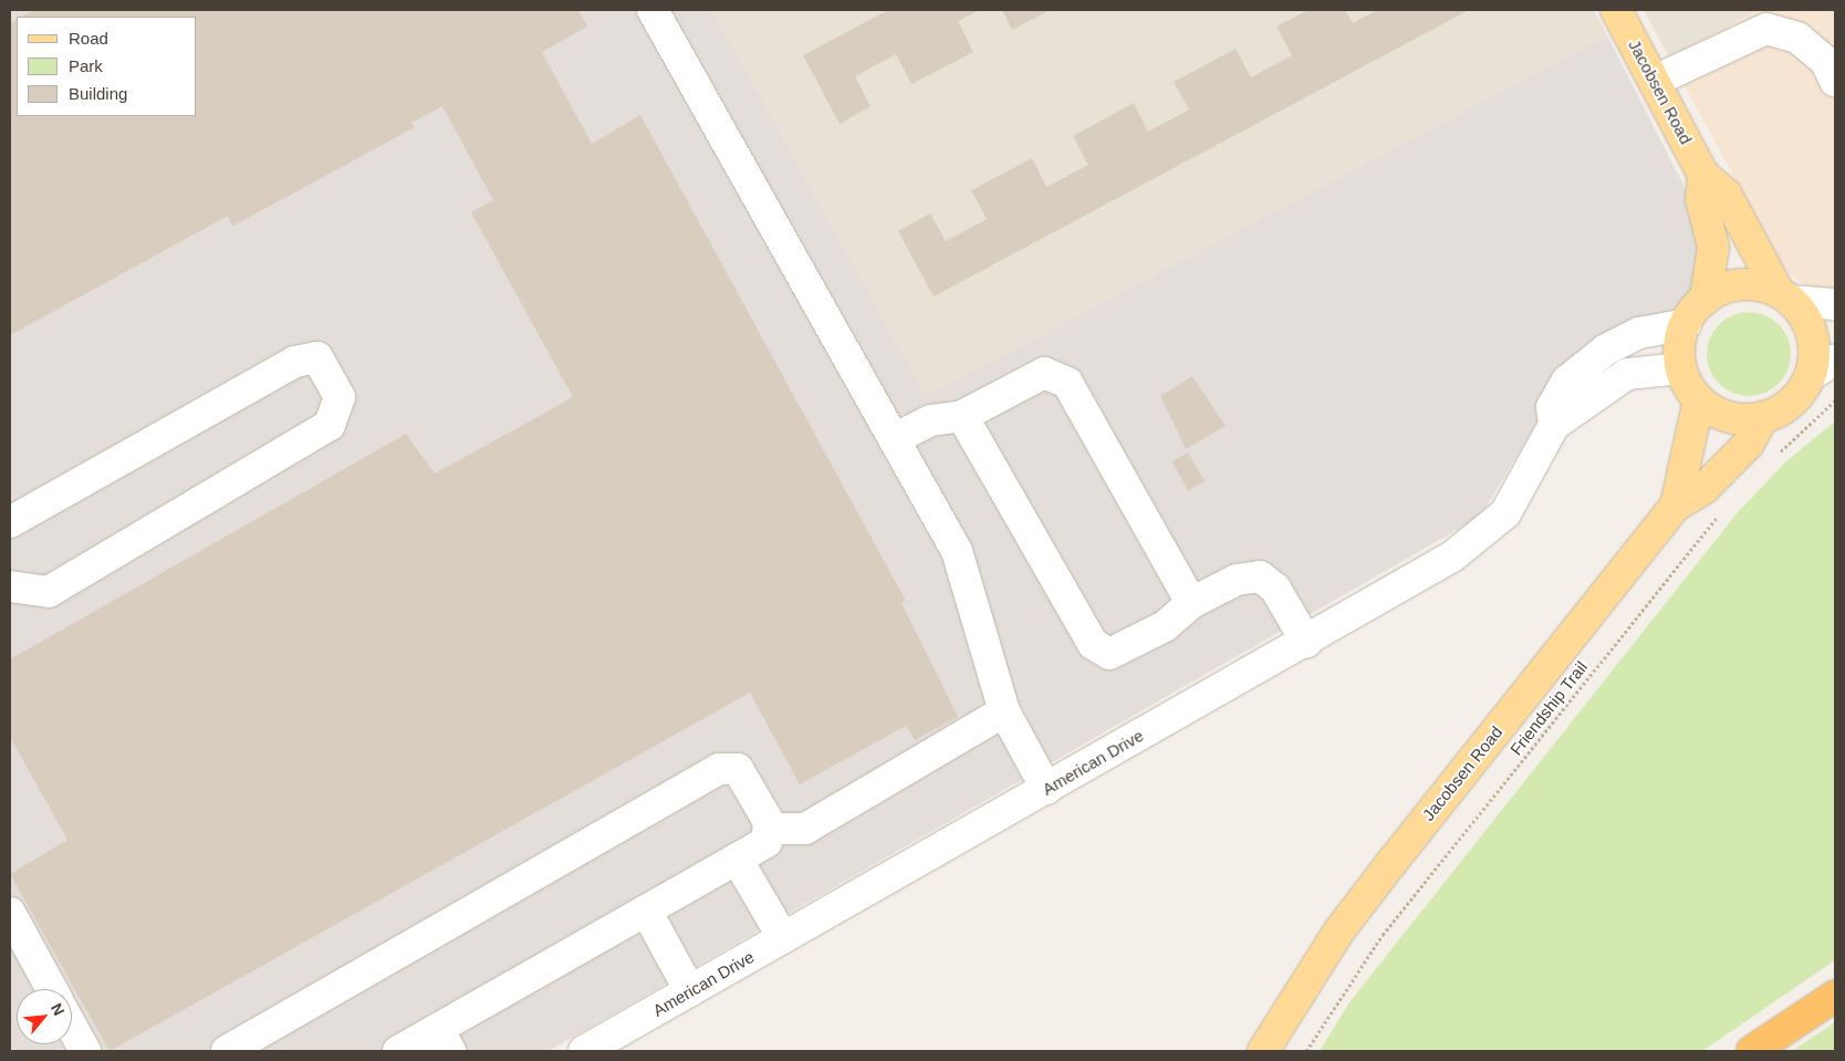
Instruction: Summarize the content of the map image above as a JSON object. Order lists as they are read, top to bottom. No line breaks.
{"streets":{"main road":["Jacobsen Road"],"street":["American Drive"],"path":["Friendship Trail"]},"crossings":[["Jacobsen Road","American Drive"]],"legend":["Road","Park","Building"],"north":"top right"}
